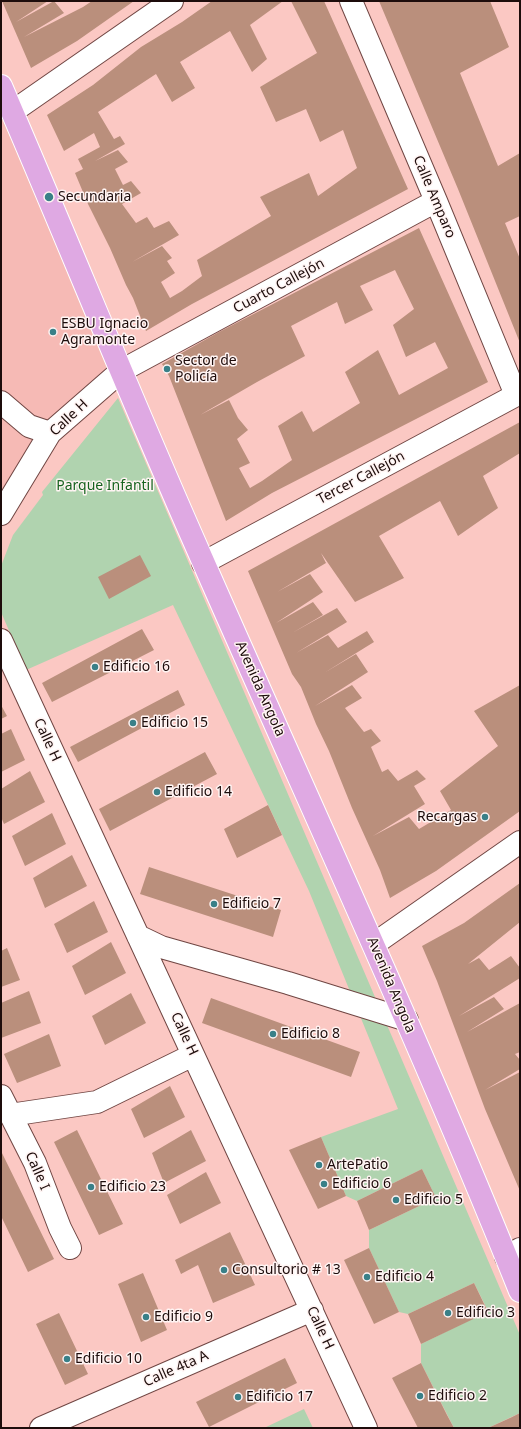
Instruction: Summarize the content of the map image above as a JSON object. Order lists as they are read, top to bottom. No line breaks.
{"streets":{"main road":["Avenida Angola"],"street":["Calle Amparo","Cuarto Callejón","Calle H","Tercer Callejón","Calle I","Calle 4ta A"]},"crossings":[["Calle Amparo","Cuarto Callejón"],["Calle Amparo","Tercer Callejón"],["Cuarto Callejón","Calle H"],["Cuarto Callejón","Avenida Angola"],["Calle H","Avenida Angola"],["Calle H","Calle 4ta A"],["Tercer Callejón","Avenida Angola"]],"parks":["Parque Infantil"],"places":["Secundaria","ESBU Ignacio Agramonte","Sector de Policía","Edificio 16","Edificio 15","Edificio 14","Recargas","Edificio 7","Edificio 8","ArtePatio","Edificio 6","Edificio 23","Edificio 5","Consultorio # 13","Edificio 4","Edificio 3","Edificio 9","Edificio 10","Edificio 2","Edificio 17"]}
